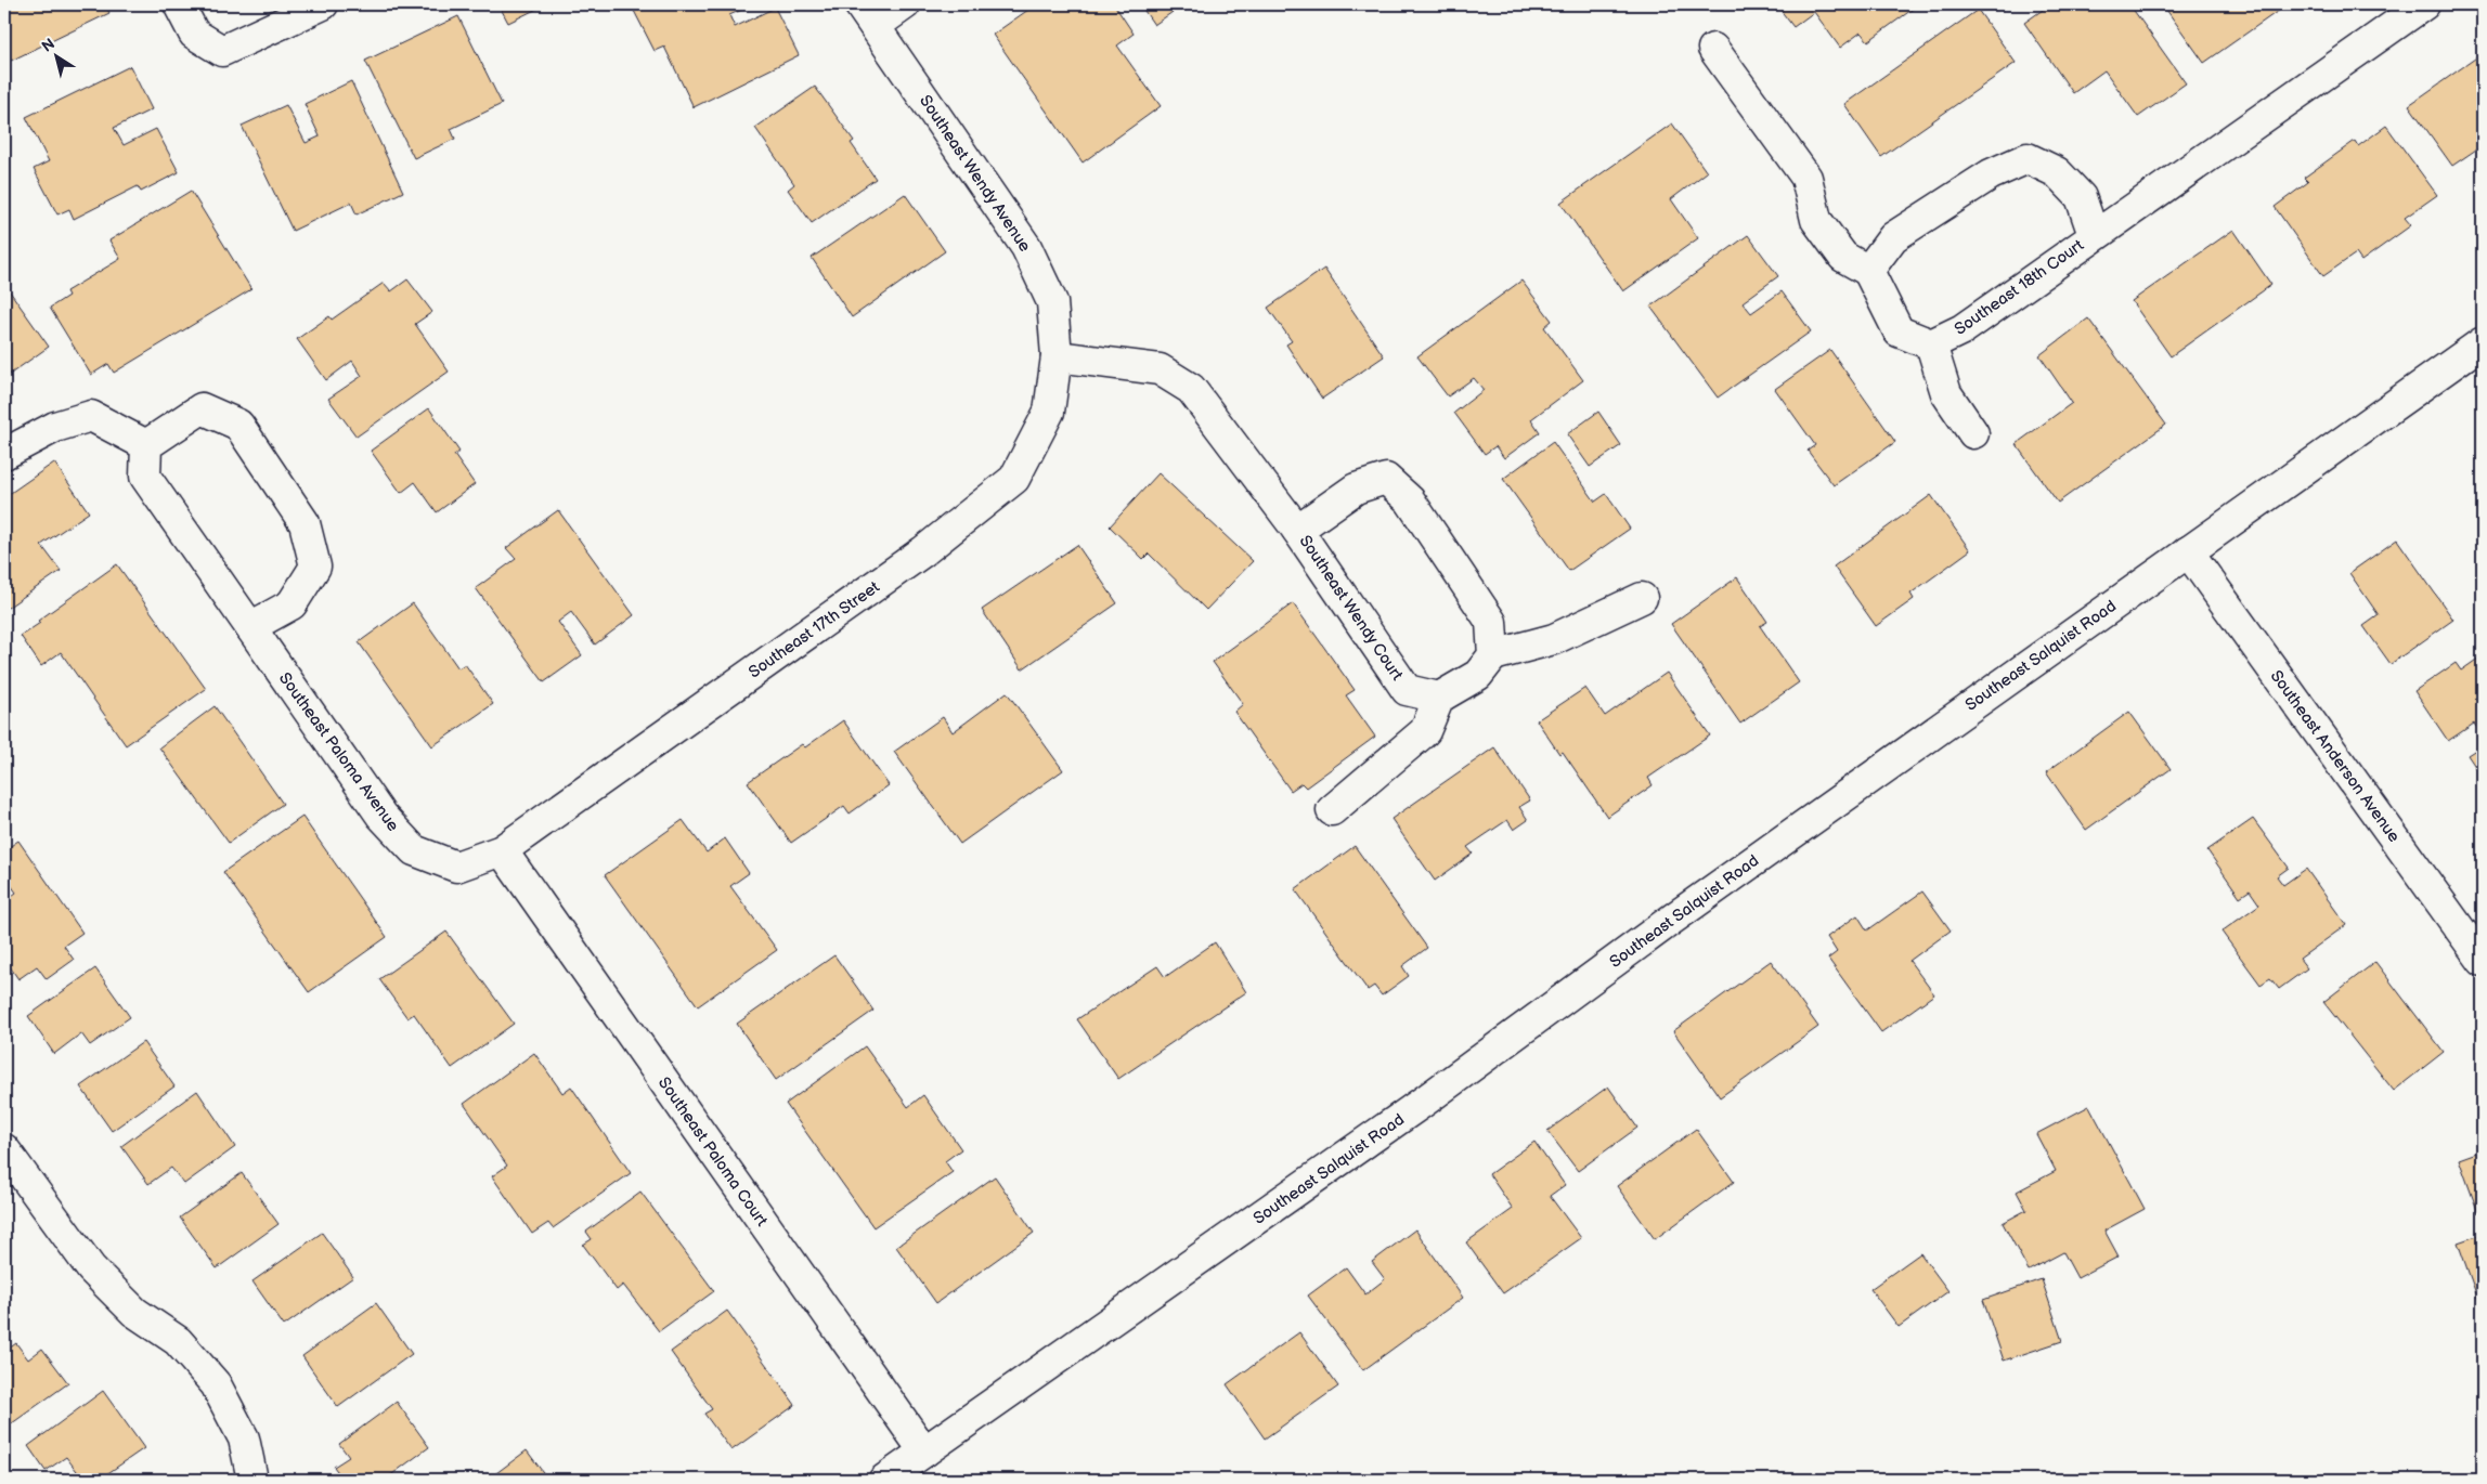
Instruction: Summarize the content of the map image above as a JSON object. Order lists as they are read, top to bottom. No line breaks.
{"streets":{"street":["Southeast Wendy Avenue","Southeast 18th Court","Southeast Wendy Court","Southeast 17th Street","Southeast Salquist Road","Southeast Paloma Avenue","Southeast Anderson Avenue","Southeast Paloma Court"]},"crossings":[["Southeast Wendy Avenue","Southeast Wendy Court"],["Southeast Wendy Avenue","Southeast 17th Street"],["Southeast Wendy Court","Southeast 17th Street"],["Southeast 17th Street","Southeast Paloma Avenue"],["Southeast 17th Street","Southeast Paloma Court"],["Southeast Salquist Road","Southeast Anderson Avenue"],["Southeast Salquist Road","Southeast Paloma Court"],["Southeast Paloma Avenue","Southeast Paloma Court"]],"north":"top left"}
